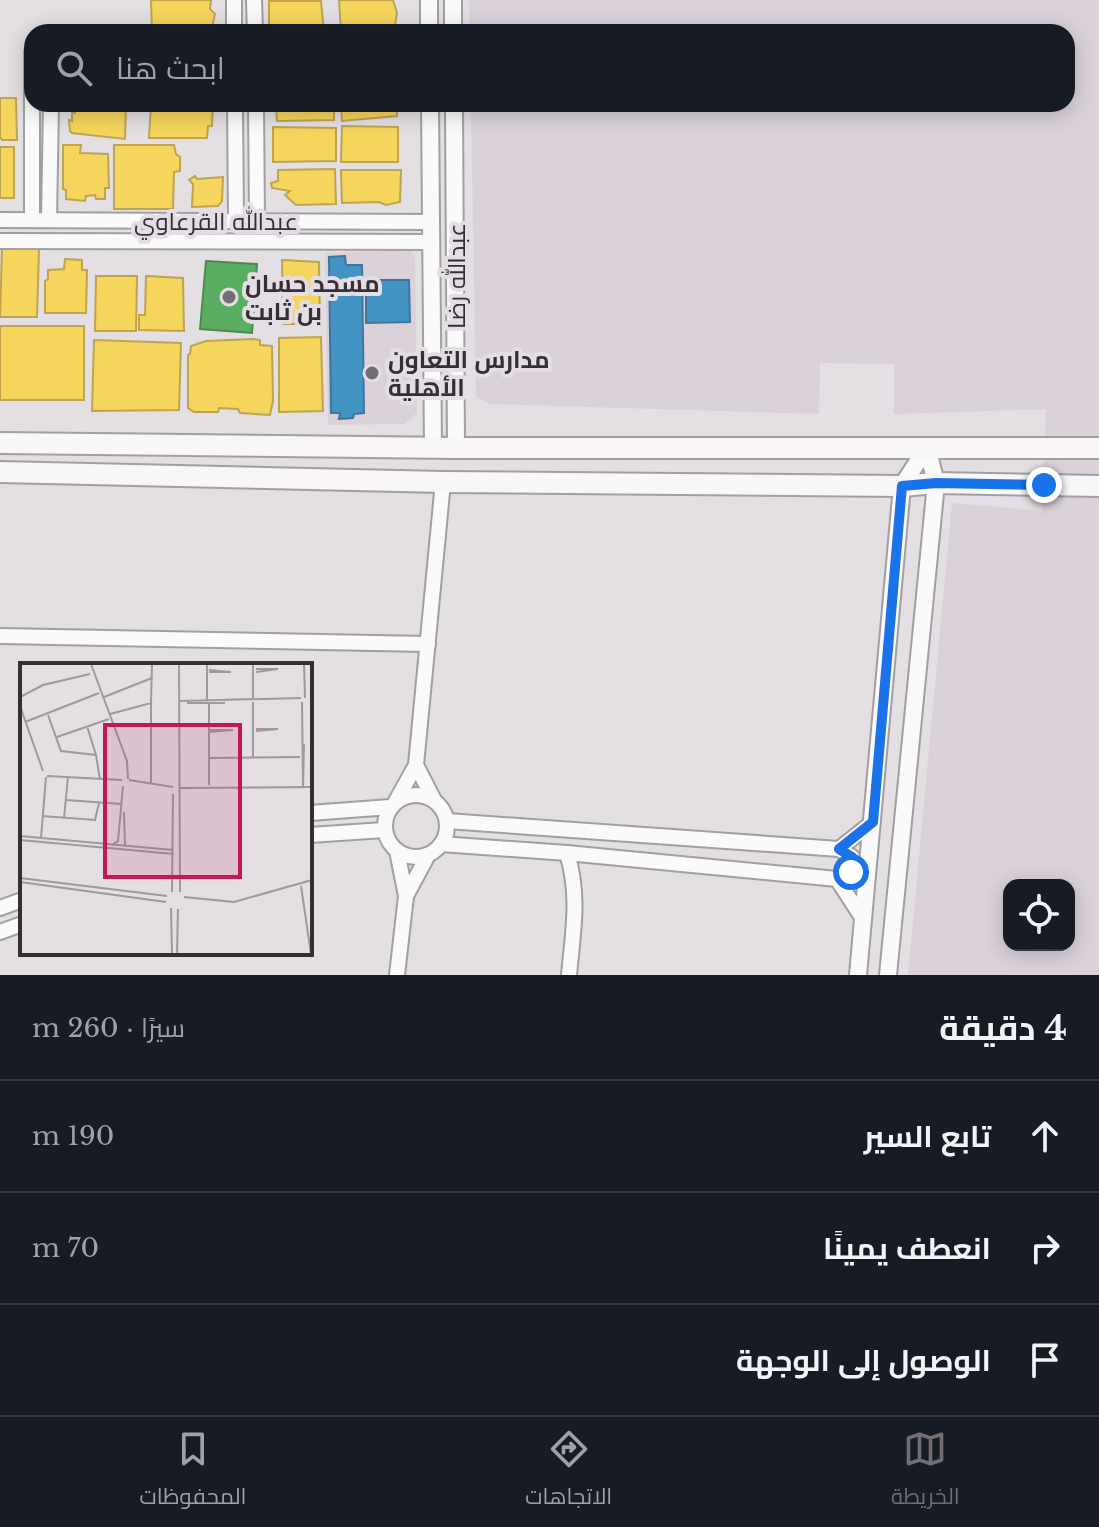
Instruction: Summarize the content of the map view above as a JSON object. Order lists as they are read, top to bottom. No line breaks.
{"streets":{"street":["عبدالله القرعاوي","عبدالله رضا"]},"crossings":[["عبدالله القرعاوي","عبدالله رضا"]],"places":["مسجد حسان بن ثابت","مدارس التعاون الأهلية"],"page":{"search":"ابحث هنا","heading":["4 دقيقة","سيرًا · 260 m"],"list":[["تابع السير","190 m"],["انعطف يمينًا","70 m"],"الوصول إلى الوجهة"],"nav":["الخريطة","الاتجاهات","المحفوظات"]}}
